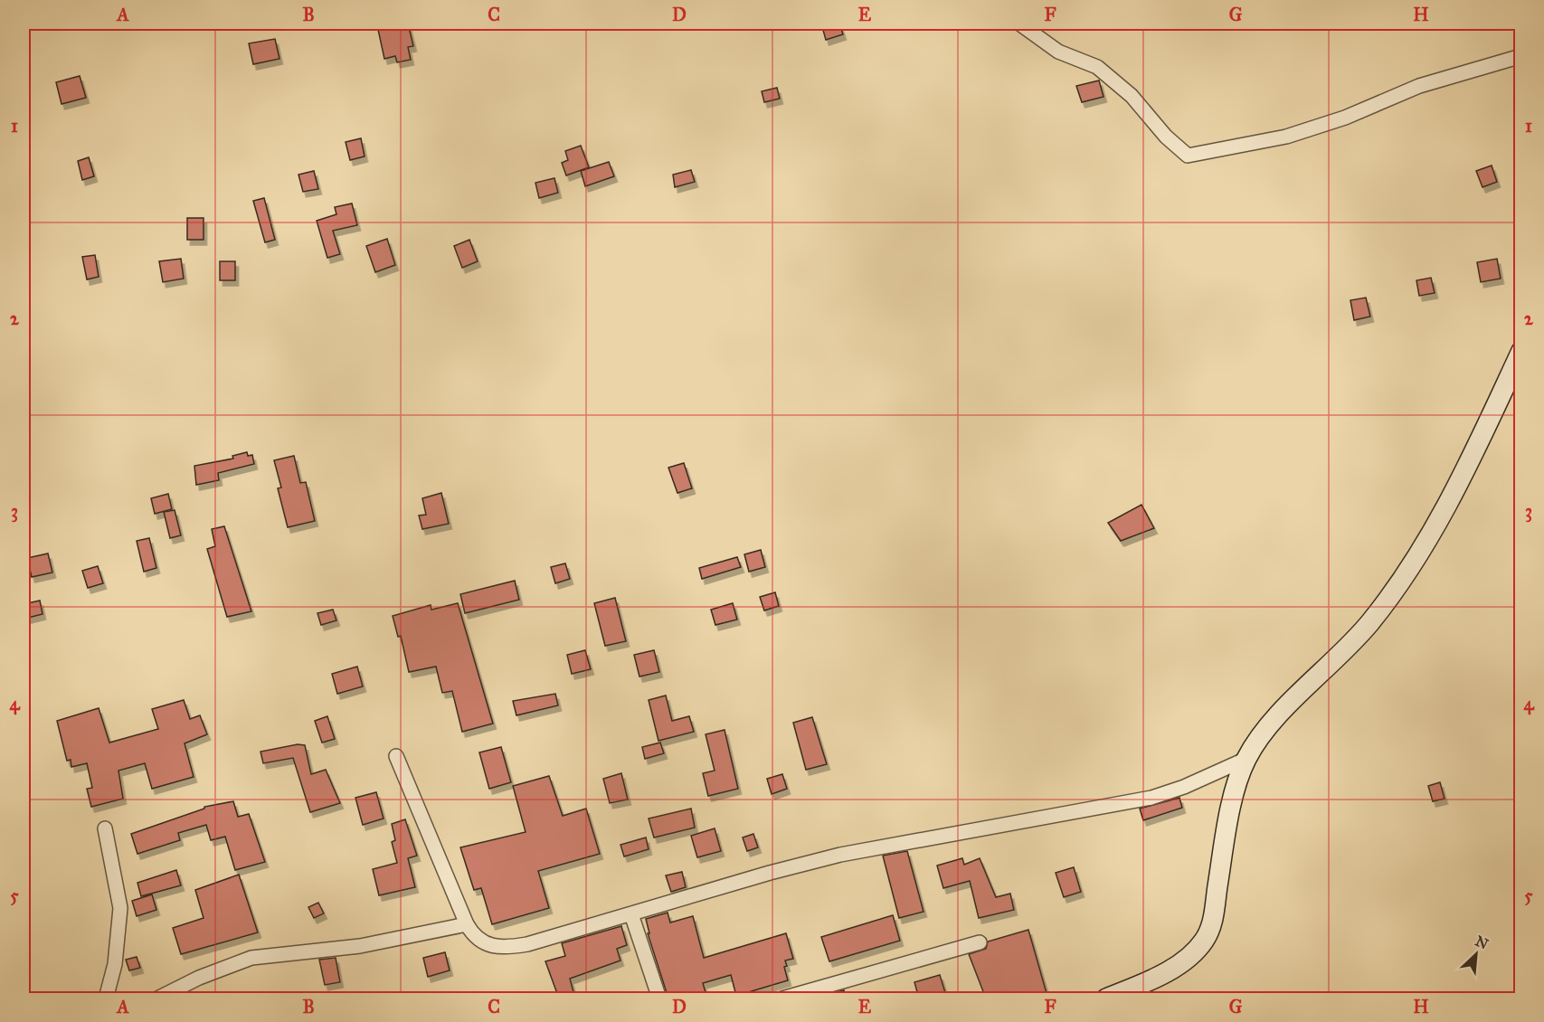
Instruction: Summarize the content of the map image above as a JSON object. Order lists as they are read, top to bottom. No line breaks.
{"north":"top right","grid":{"columns":["A","B","C","D","E","F","G","H"],"rows":["1","2","3","4","5"]}}
